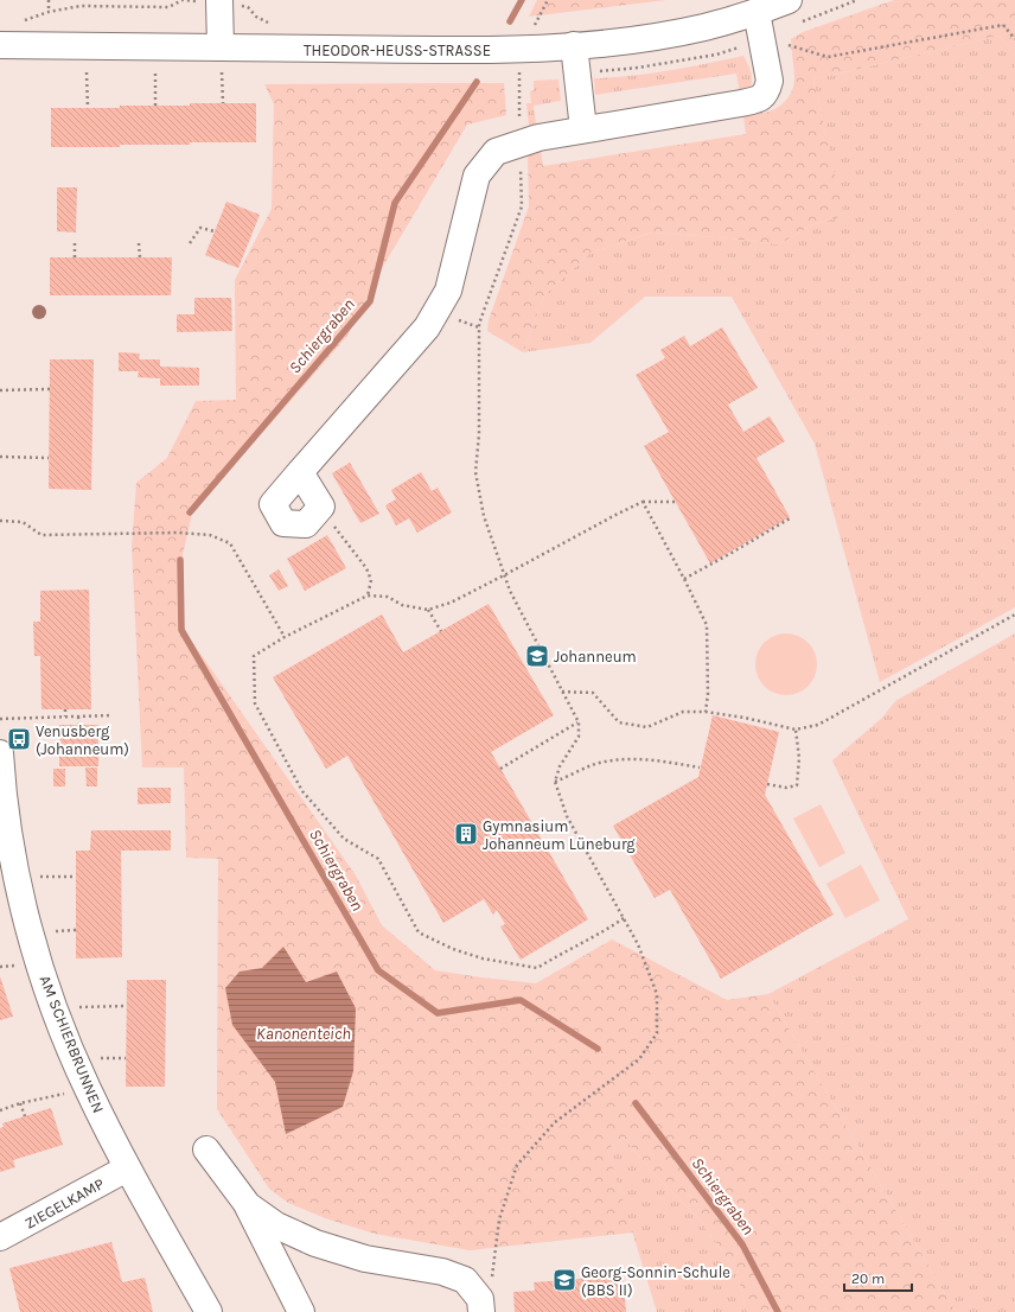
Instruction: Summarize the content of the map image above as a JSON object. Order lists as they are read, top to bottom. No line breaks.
{"streets":{"street":["THEODOR-HEUSS-STRASSE","AM SCHIERBRUNNEN","ZIEGELKAMP"]},"crossings":[["AM SCHIERBRUNNEN","ZIEGELKAMP"]],"water":["Schiergraben","Kanonenteich"],"places":{"school or university":["Johanneum","Georg-Sonnin-Schule (BBS II)"],"bus stop":["Venusberg (Johanneum)"],"building":["Gymnasium Johanneum Lüneburg"]},"scale_bar":"20 m"}
